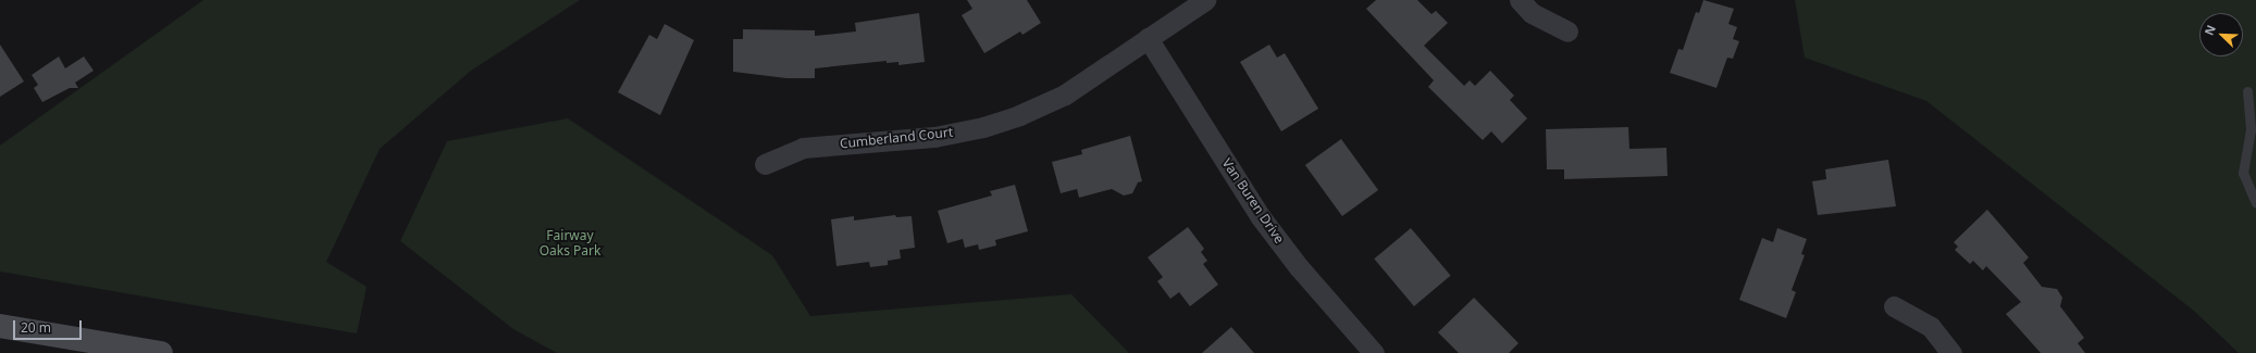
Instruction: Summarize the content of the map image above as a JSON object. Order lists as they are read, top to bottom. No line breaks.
{"streets":{"street":["Cumberland Court","Van Buren Drive"]},"crossings":[["Cumberland Court","Van Buren Drive"]],"parks":["Fairway Oaks Park"],"scale_bar":"20 m","north":"top left"}
